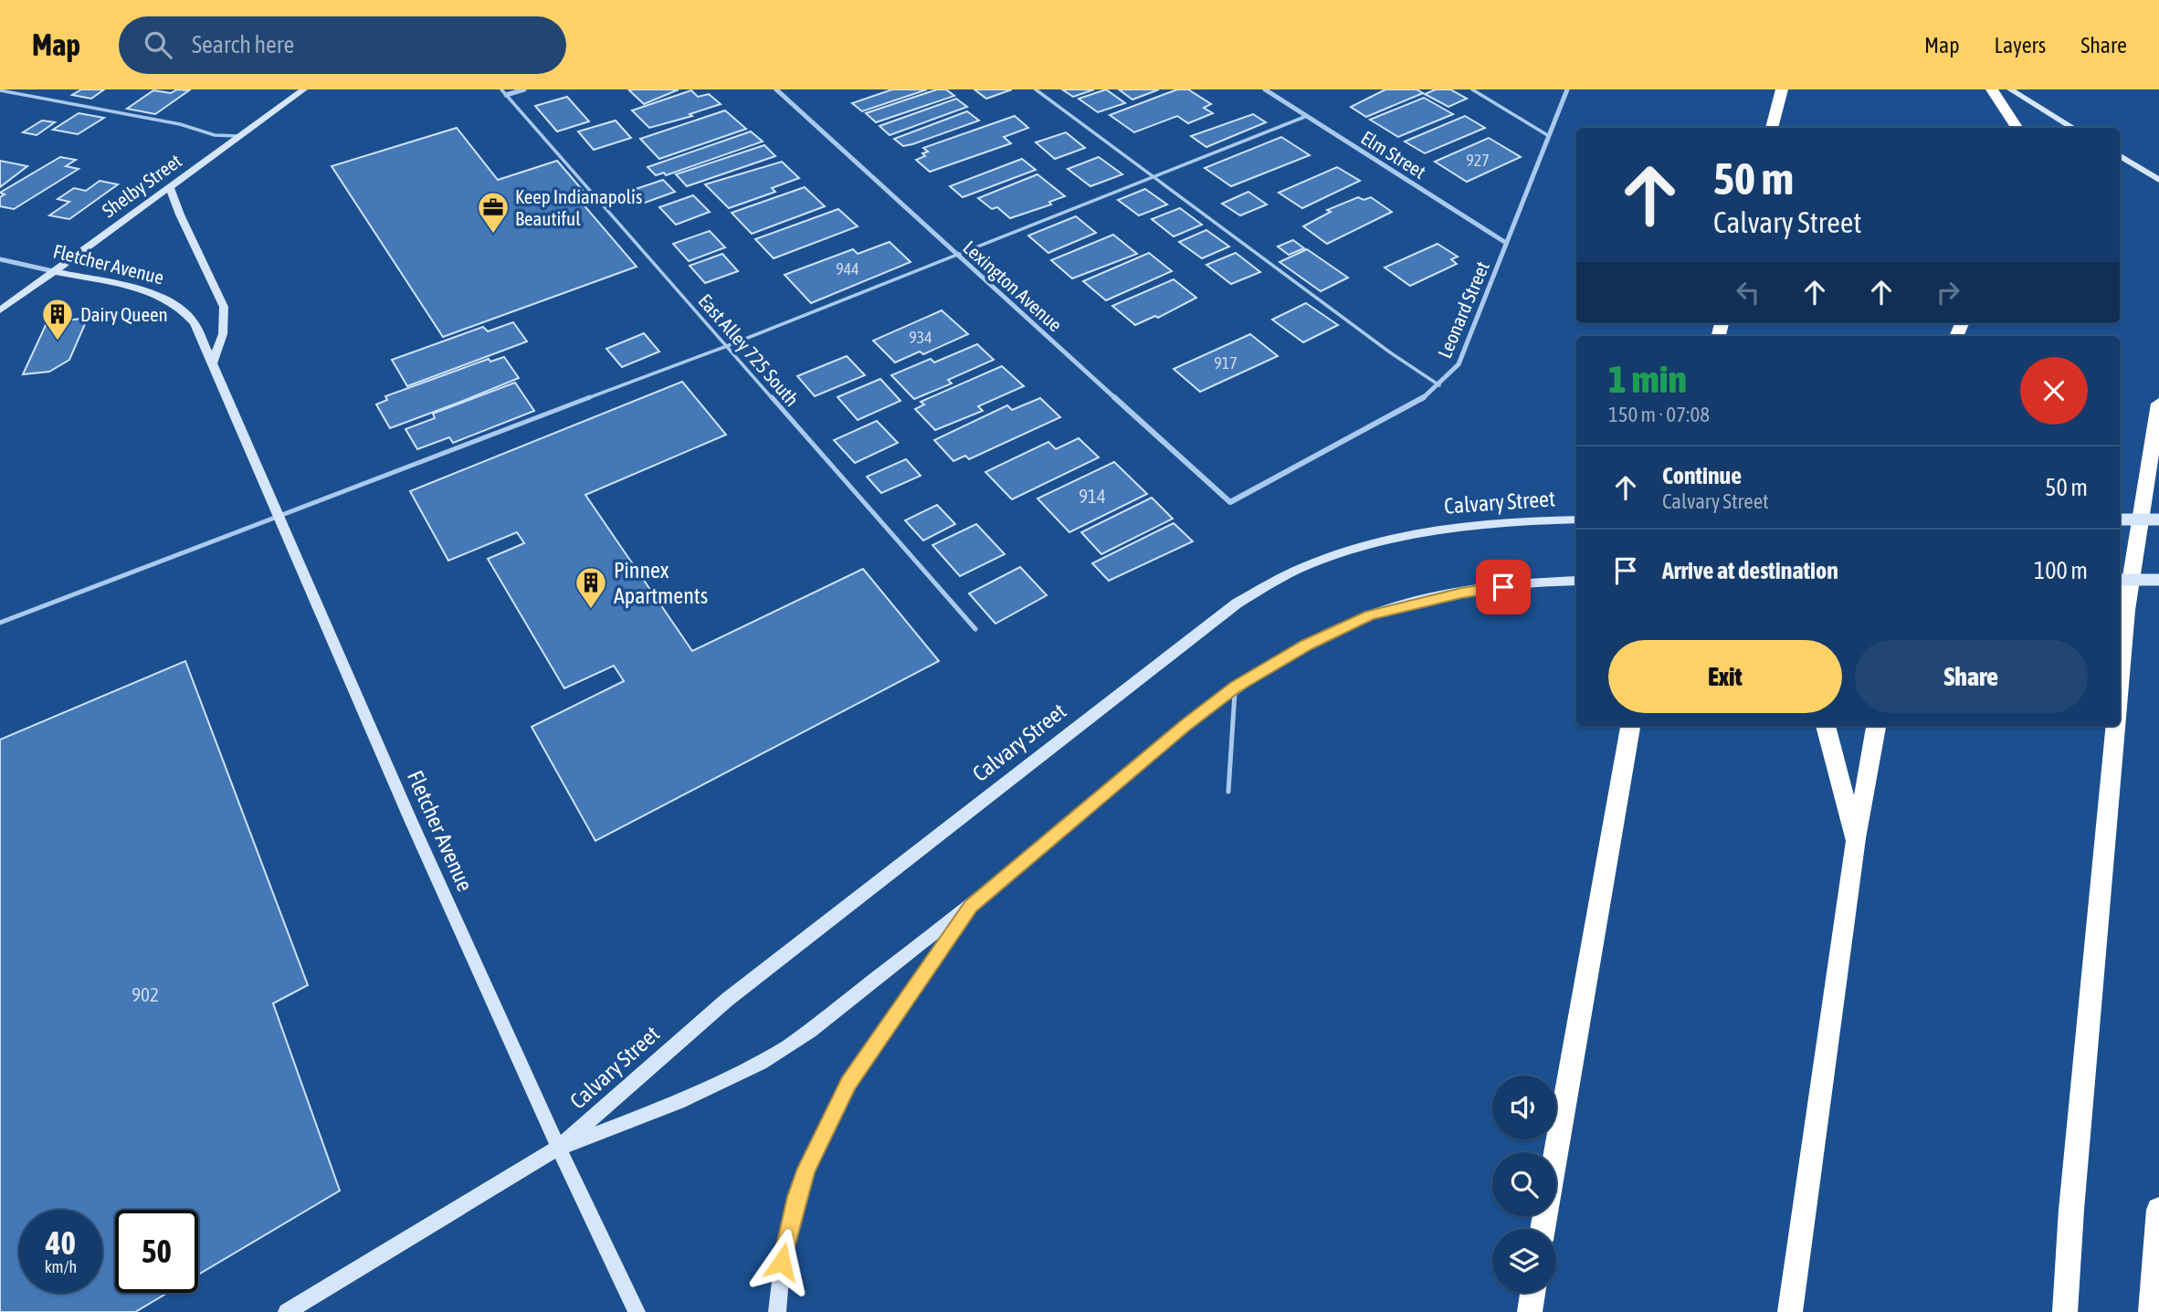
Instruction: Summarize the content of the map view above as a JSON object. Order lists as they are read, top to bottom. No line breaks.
{"streets":{"main road":["Shelby Street","Fletcher Avenue","Calvary Street"],"street":["Elm Street","Lexington Avenue","Leonard Street"],"lane":["East Alley 725 South"]},"crossings":[["Elm Street","Leonard Street"],["Shelby Street","Fletcher Avenue"],["Fletcher Avenue","Calvary Street"],["Lexington Avenue","Leonard Street"]],"places":{"office":["Keep Indianapolis Beautiful"],"building":["Dairy Queen","Pinnex Apartments"]},"house_numbers":["927","944","934","917","914","902"],"page":{"header":"Map","search":"Search here","nav":["Map","Layers","Share"],"turn":["50 m","Calvary Street"],"heading":["1 min","150 m · 07:08"],"list":[{"name":"Continue","note":"Calvary Street","value":"50 m"},{"name":"Arrive at destination","value":"100 m"}],"buttons":["Exit","Share"],"speed":"40 km/h","limit":"50"}}
